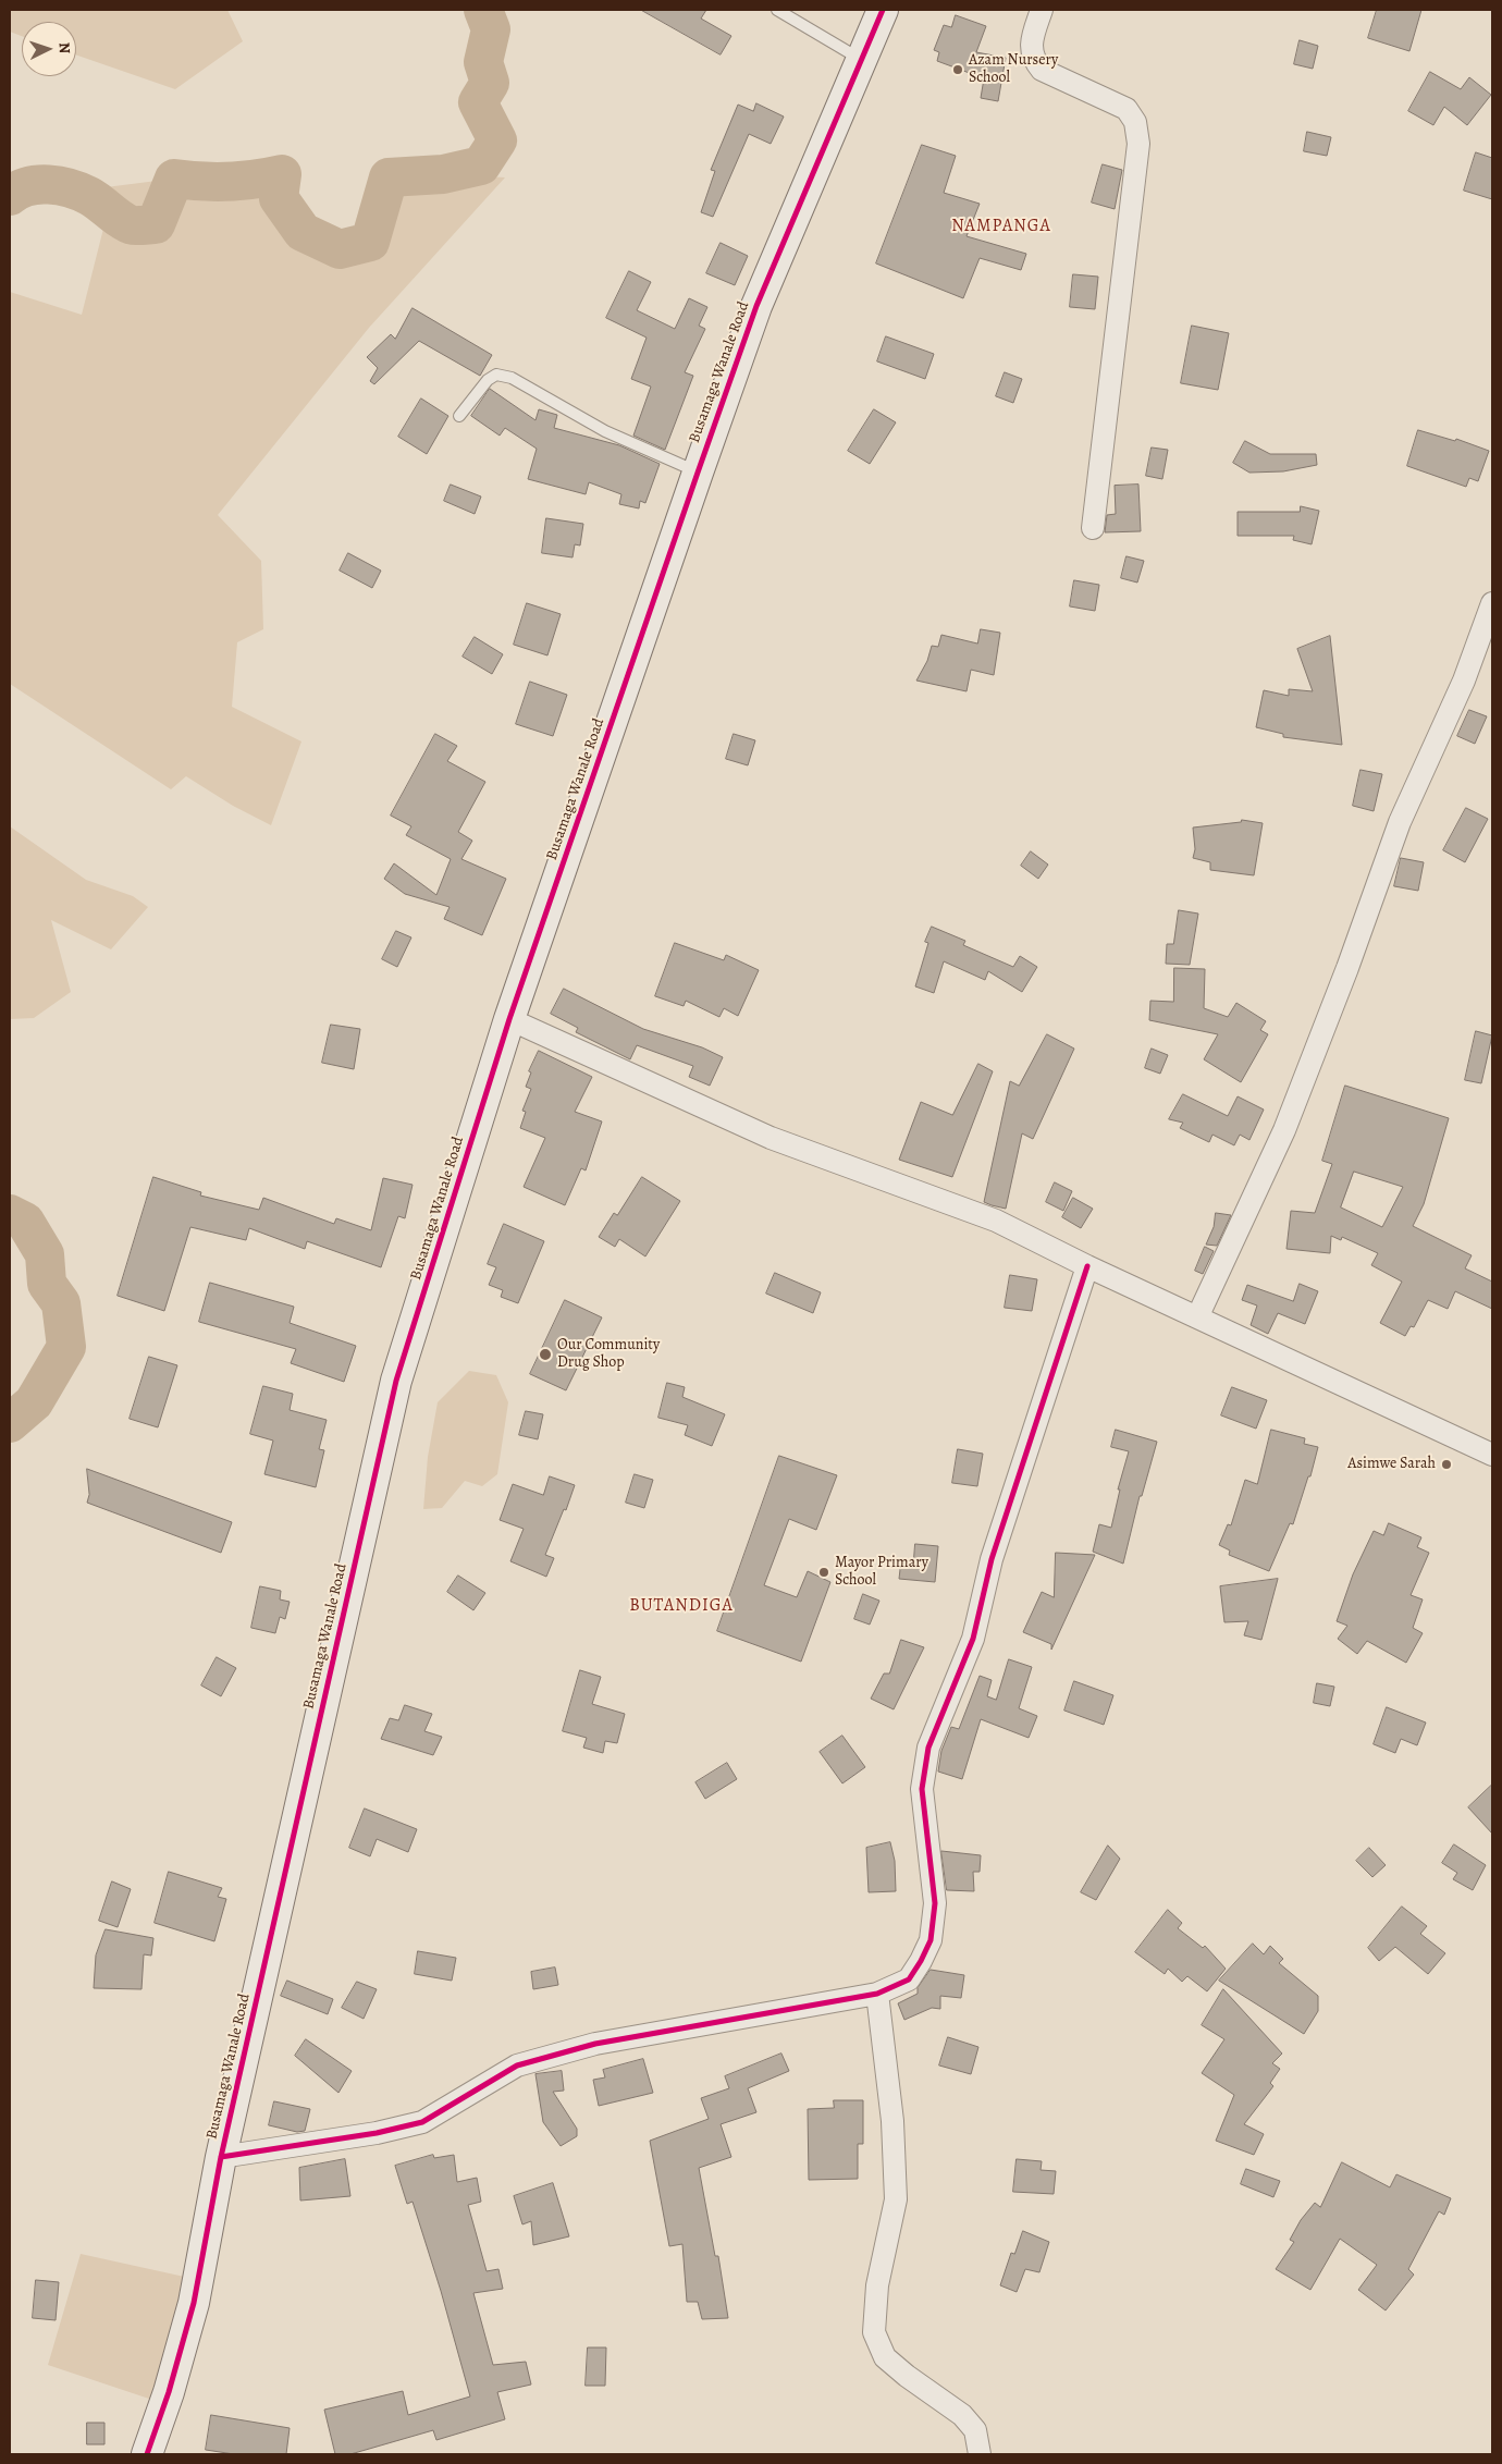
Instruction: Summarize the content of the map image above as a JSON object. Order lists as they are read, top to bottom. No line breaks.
{"streets":{"street":["Busamaga Wanale Road"]},"districts":["NAMPANGA","BUTANDIGA"],"places":["Azam Nursery School","Our Community Drug Shop","Asimwe Sarah","Mayor Primary School"],"north":"right"}
